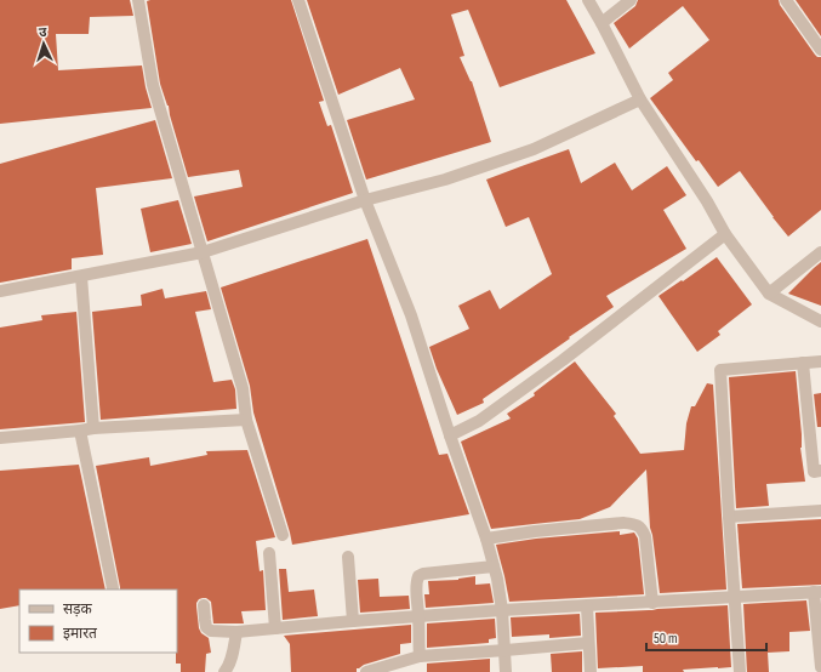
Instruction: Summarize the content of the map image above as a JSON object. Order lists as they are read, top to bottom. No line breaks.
{"legend":["सड़क","इमारत"],"scale_bar":"50 m","north":"top"}
